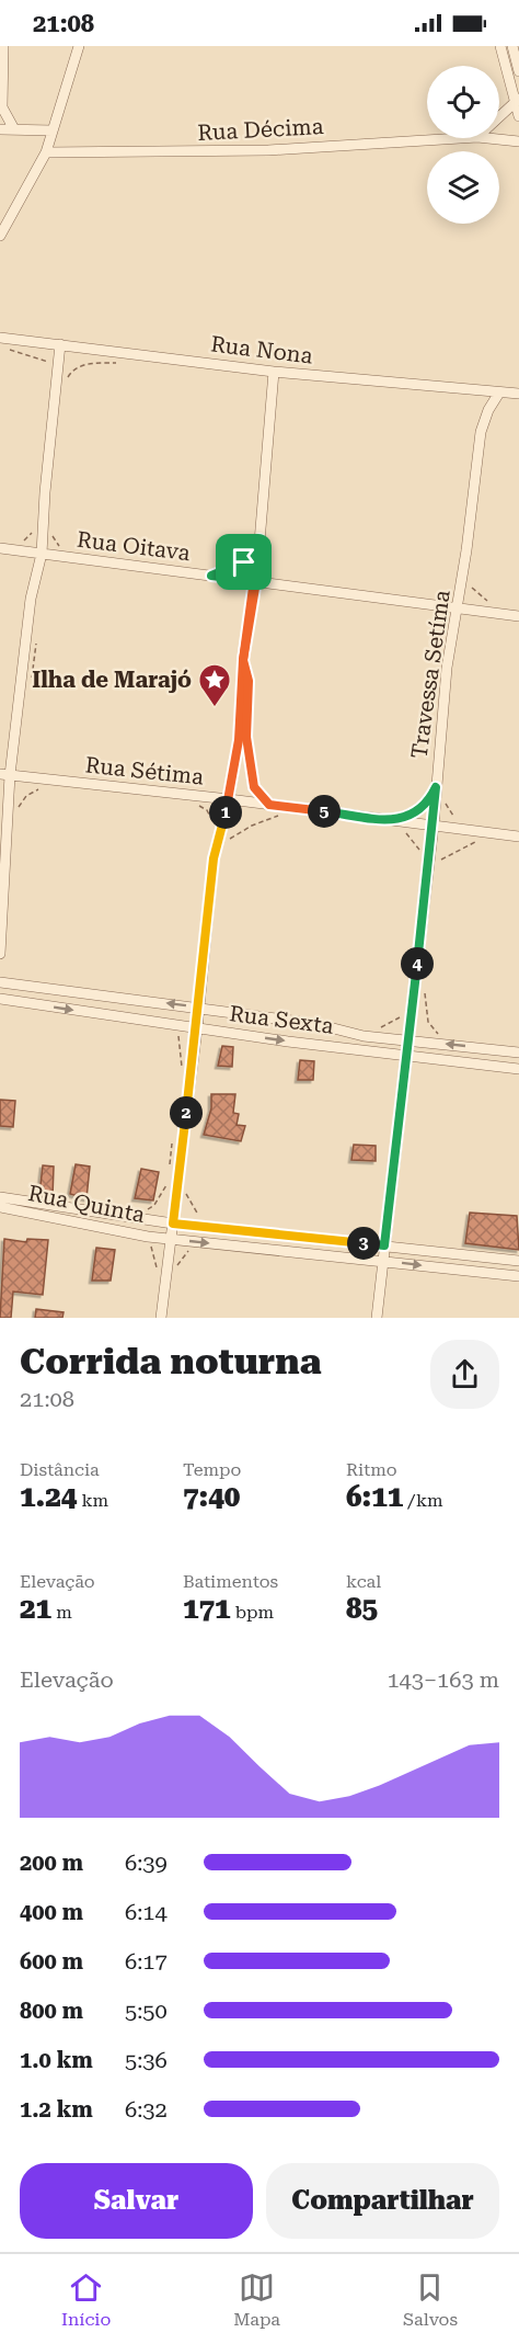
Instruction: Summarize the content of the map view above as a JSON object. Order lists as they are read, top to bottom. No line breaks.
{"streets":{"street":["Rua Décima","Rua Nona","Rua Oitava","Travessa Setíma","Rua Sétima","Rua Sexta","Rua Quinta"]},"crossings":[["Rua Nona","Travessa Setíma"],["Rua Oitava","Travessa Setíma"],["Travessa Setíma","Rua Sétima"],["Travessa Setíma","Rua Sexta"],["Travessa Setíma","Rua Quinta"]],"places":{"place":["Ilha de Marajó"]},"page":{"status":"21:08","pins":["5","1","4","2","3"],"heading":["Corrida noturna","21:08"],"stats":[["Distância","1.24 km"],["Tempo","7:40"],["Ritmo","6:11 /km"],["Elevação","21 m"],["Batimentos","171 bpm"],["kcal","85"]],"chart":["Elevação","143–163 m"],"list":[{"name":"200 m","note":"6:39"},{"name":"400 m","note":"6:14"},{"name":"600 m","note":"6:17"},{"name":"800 m","note":"5:50"},{"name":"1.0 km","note":"5:36"},{"name":"1.2 km","note":"6:32"}],"buttons":["Salvar","Compartilhar"],"tabs":["Início","Mapa","Salvos"]}}
